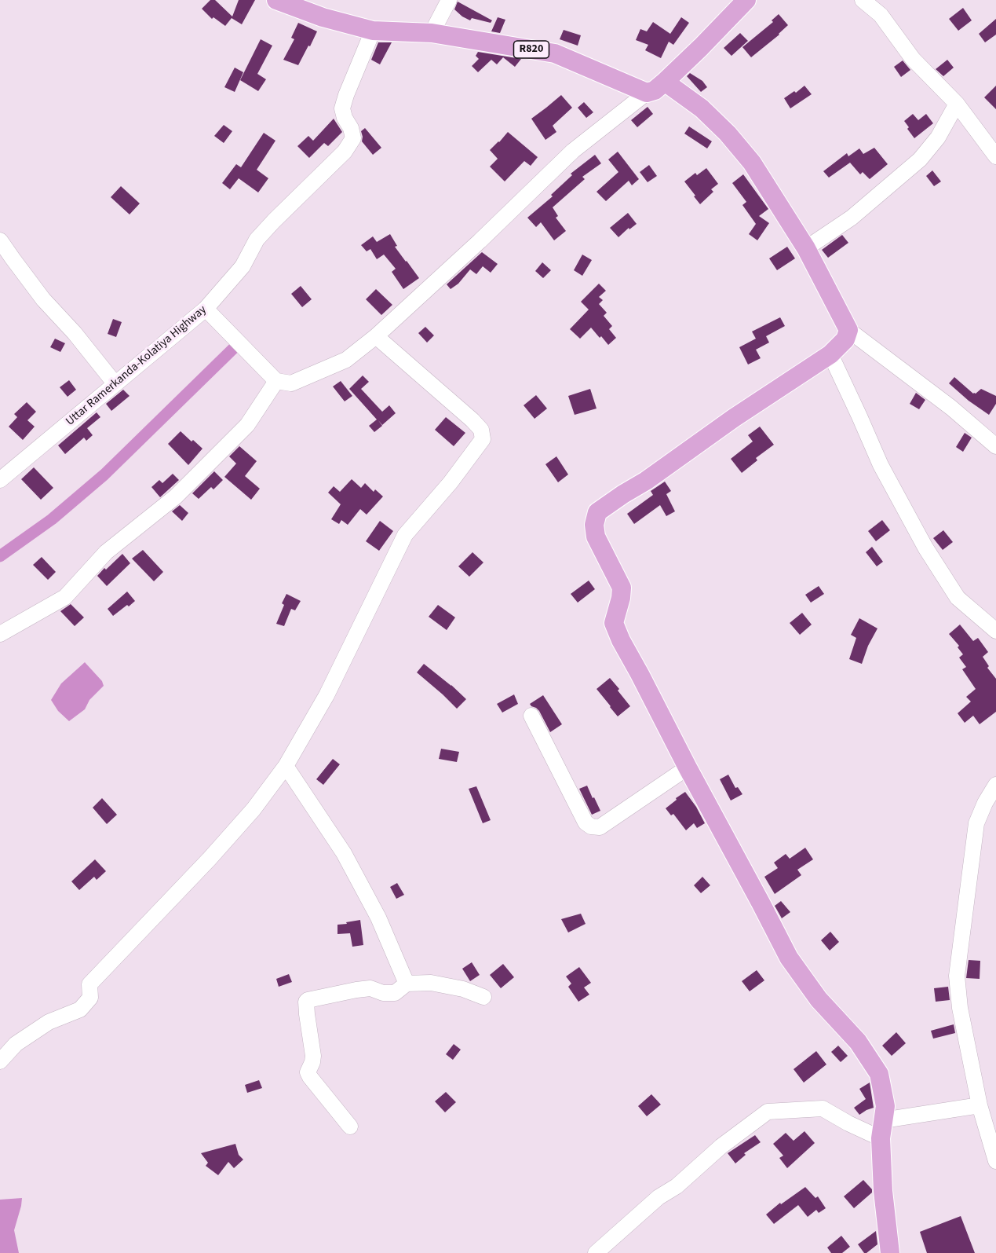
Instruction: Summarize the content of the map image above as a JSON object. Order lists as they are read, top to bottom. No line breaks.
{"streets":{"main road":["R820"],"street":["Uttar Ramerkanda-Kolatiya Highway"]},"crossings":[["R820","Uttar Ramerkanda-Kolatiya Highway"]]}
